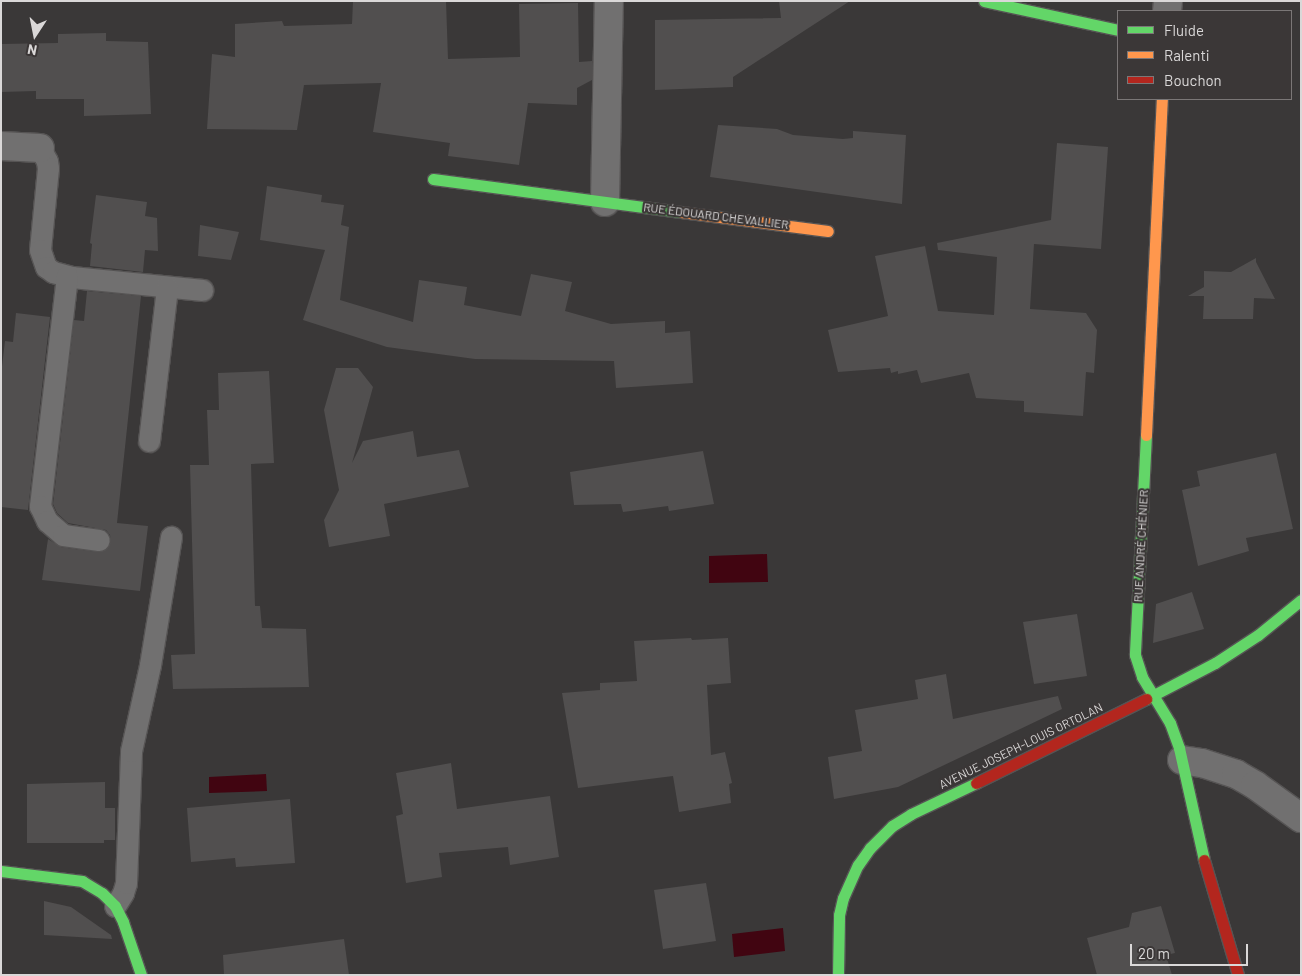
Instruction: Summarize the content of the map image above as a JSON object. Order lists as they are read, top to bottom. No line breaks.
{"streets":{"street":["RUE ÉDOUARD CHEVALLIER","RUE ANDRÉ CHÉNIER","AVENUE JOSEPH-LOUIS ORTOLAN"]},"crossings":[["RUE ANDRÉ CHÉNIER","AVENUE JOSEPH-LOUIS ORTOLAN"]],"legend":["Fluide","Ralenti","Bouchon"],"scale_bar":"20 m","north":"bottom"}
